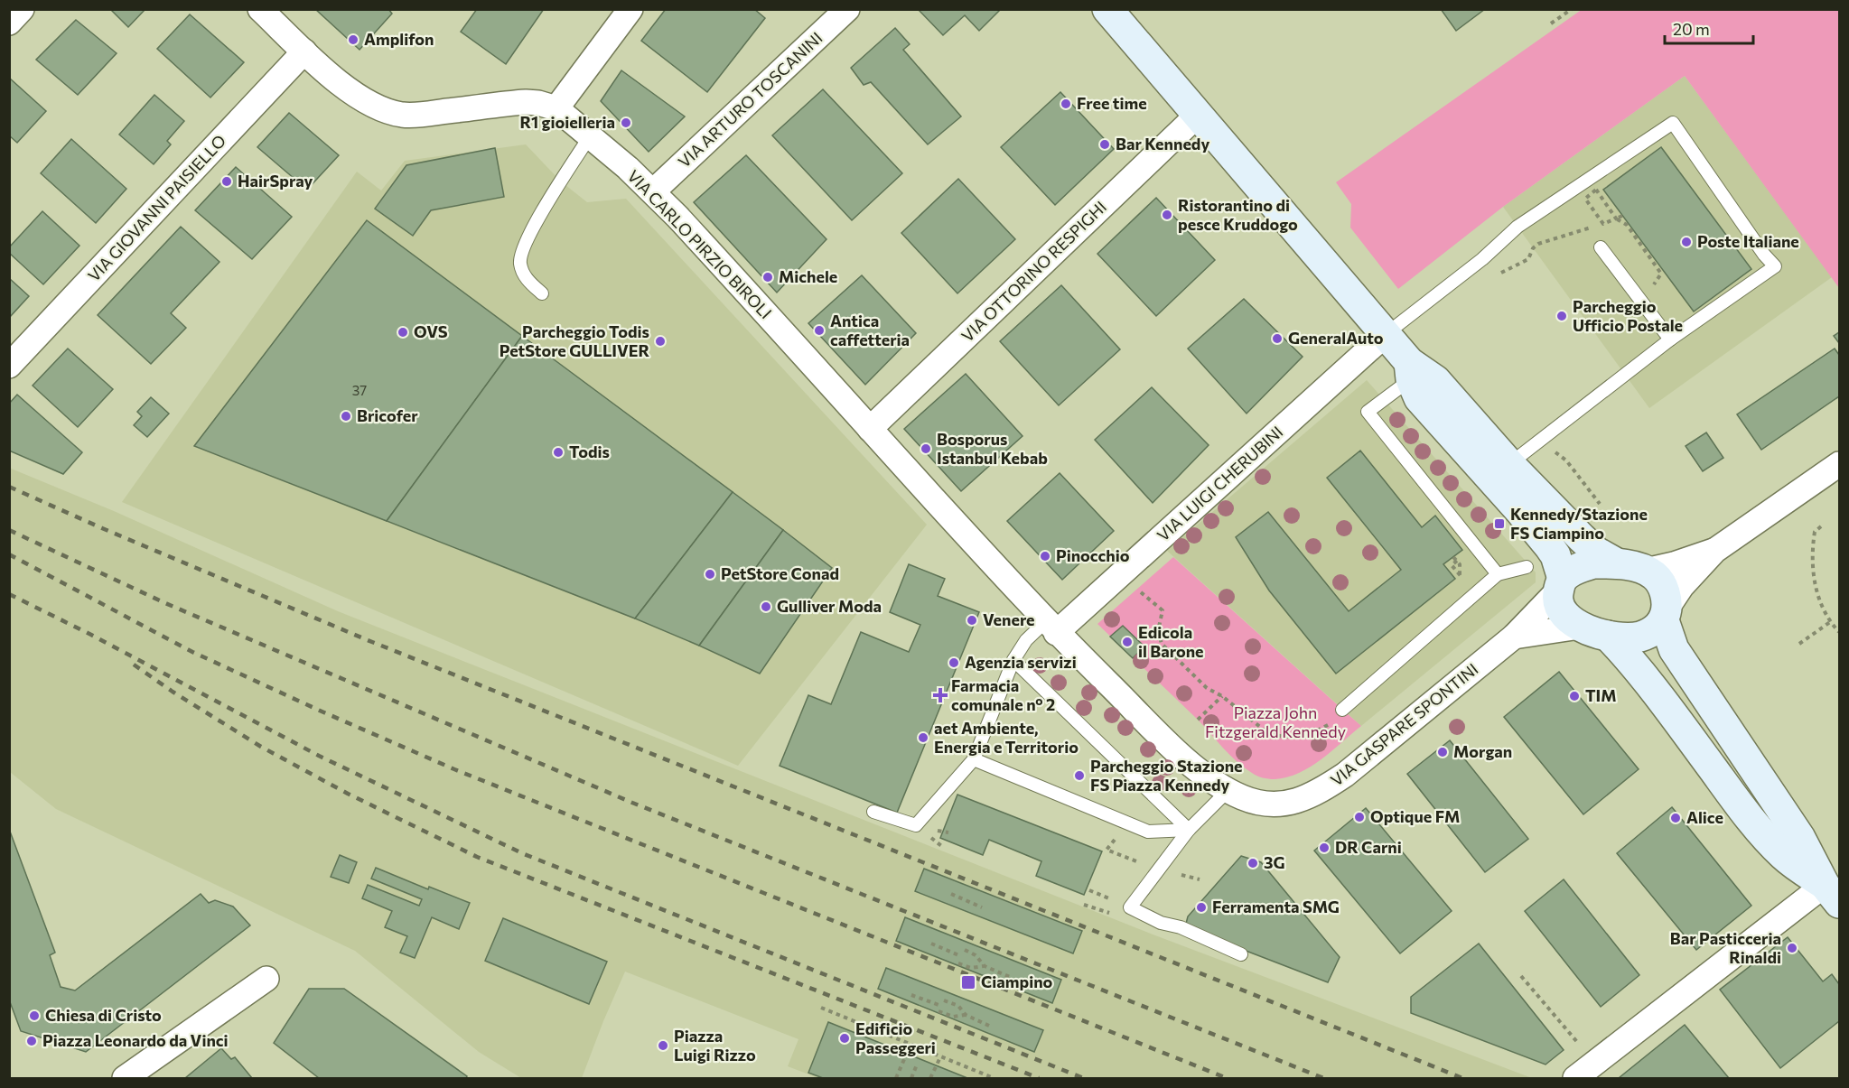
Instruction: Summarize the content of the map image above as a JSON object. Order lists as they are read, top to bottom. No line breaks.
{"streets":{"street":["VIA ARTURO TOSCANINI","VIA GIOVANNI PAISIELLO","VIA CARLO PIRZIO BIROLI","VIA OTTORINO RESPIGHI","VIA LUIGI CHERUBINI","VIA GASPARE SPONTINI"]},"crossings":[["VIA ARTURO TOSCANINI","VIA CARLO PIRZIO BIROLI"],["VIA GIOVANNI PAISIELLO","VIA CARLO PIRZIO BIROLI"],["VIA CARLO PIRZIO BIROLI","VIA OTTORINO RESPIGHI"],["VIA CARLO PIRZIO BIROLI","VIA LUIGI CHERUBINI"]],"parks":["Piazza John Fitzgerald Kennedy"],"places":{"other":["Amplifon","Free time","R1 gioielleria","Bar Kennedy","HairSpray","Ristorantino di pesce Kruddogo","Poste Italiane","Michele","Parcheggio Ufficio Postale","Antica caffetteria","OVS","GeneralAuto","Parcheggio Todis PetStore GULLIVER","Bricofer","Bosporus Istanbul Kebab","Todis","Pinocchio","PetStore Conad","Gulliver Moda","Venere","Edicola il Barone","Agenzia servizi","TIM","aet Ambiente, Energia e Territorio","Morgan","Parcheggio Stazione FS Piazza Kennedy","Optique FM","Alice","DR Carni","3G","Ferramenta SMG","Bar Pasticceria Rinaldi","Chiesa di Cristo","Edificio Passeggeri","Piazza Leonardo da Vinci","Piazza Luigi Rizzo"],"transit":["Kennedy/Stazione FS Ciampino","Ciampino"],"health":["Farmacia comunale nº 2"]},"house_numbers":["37"],"scale_bar":"20 m"}
